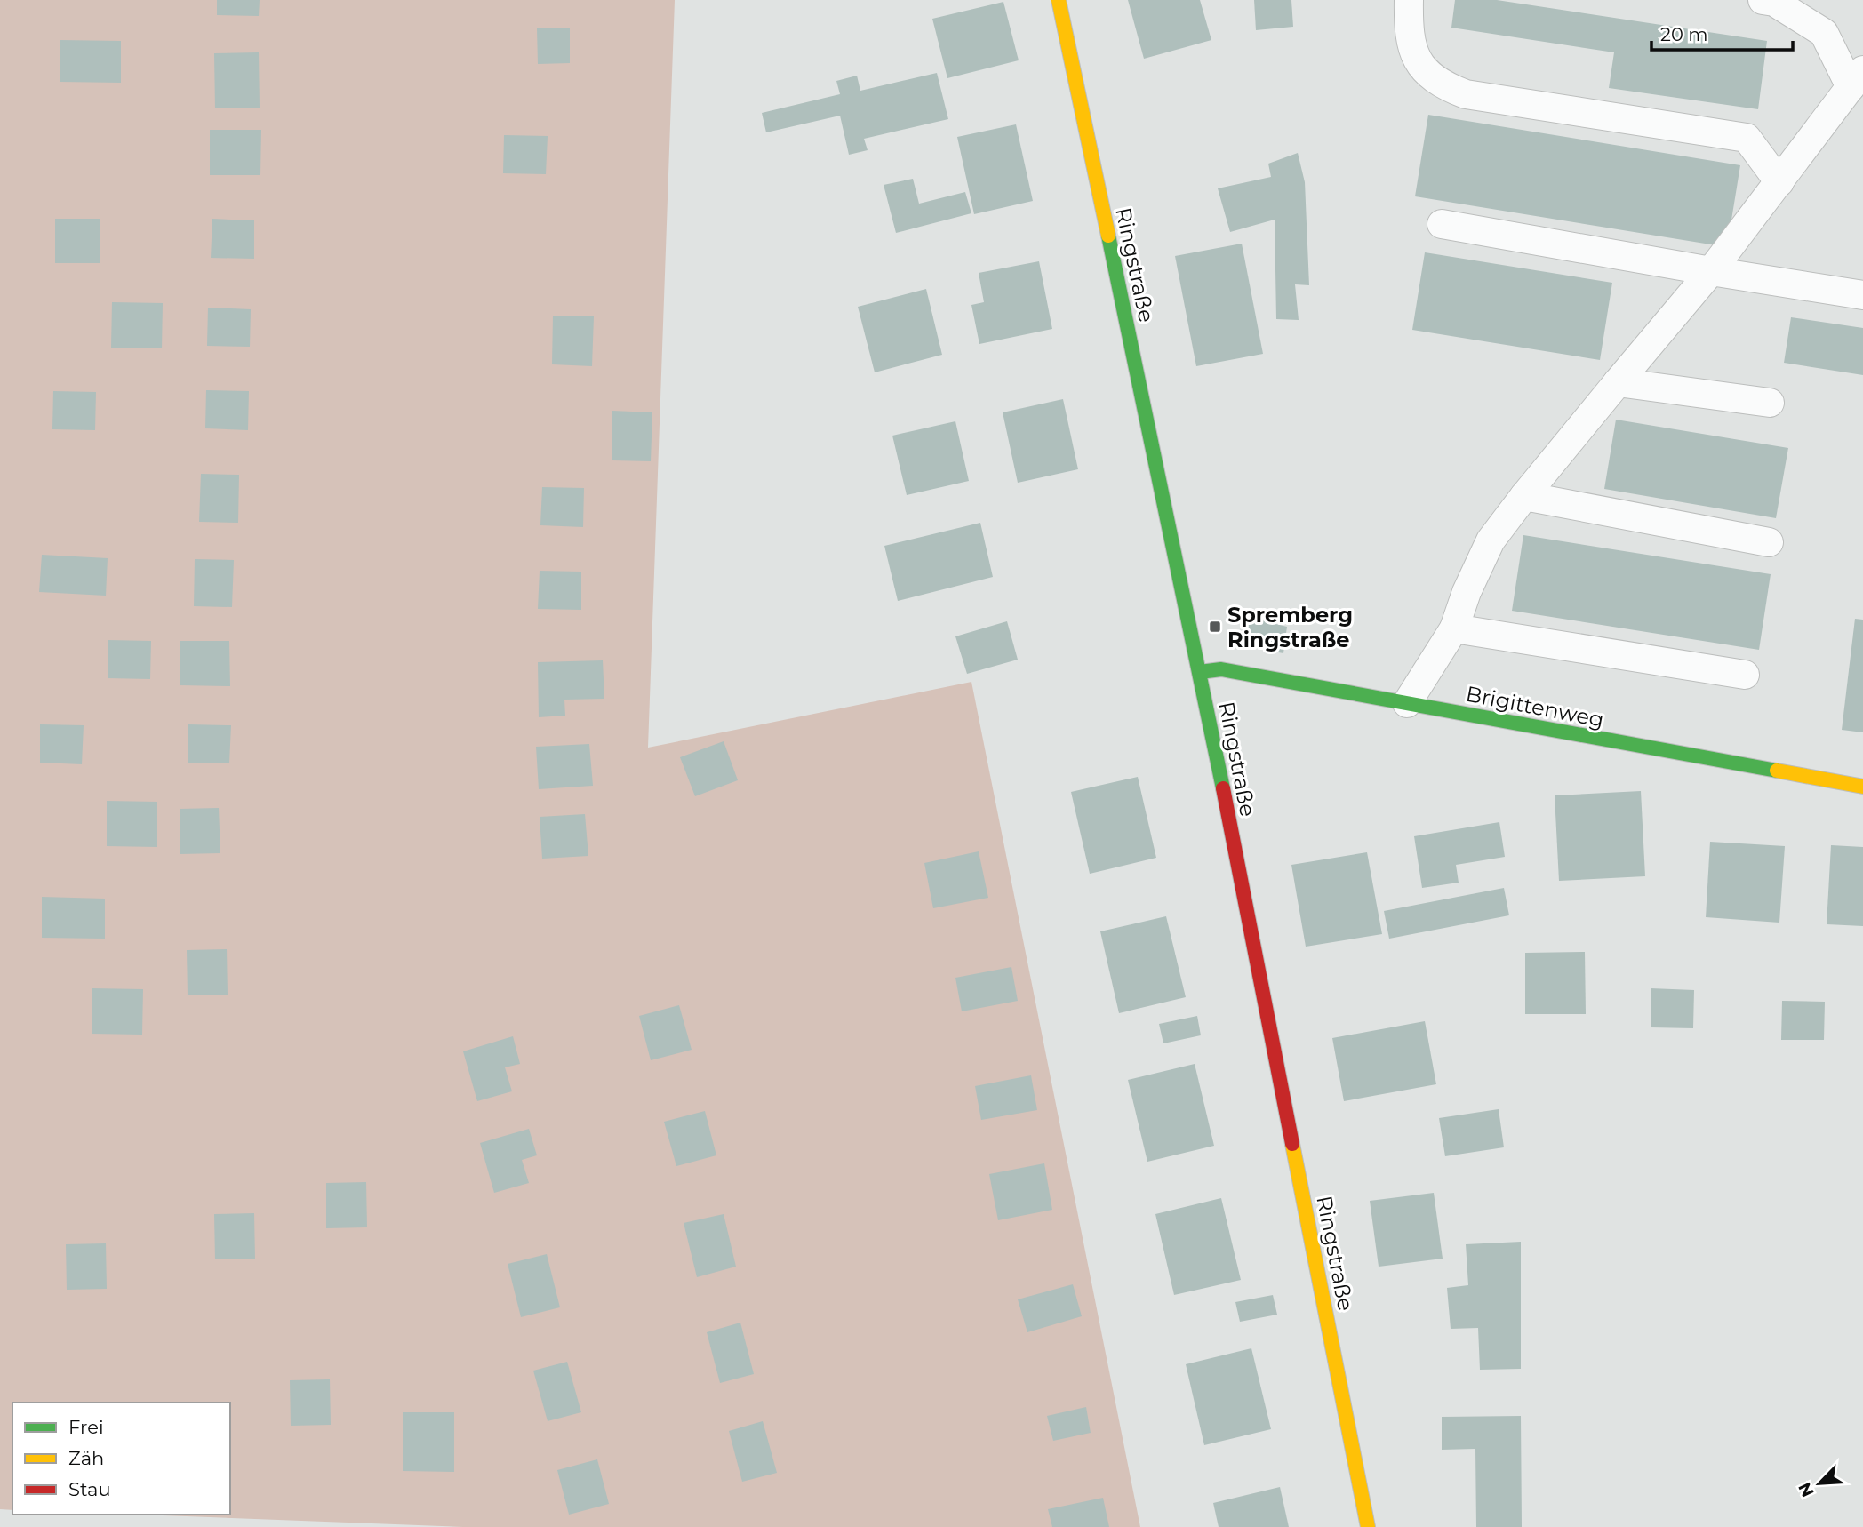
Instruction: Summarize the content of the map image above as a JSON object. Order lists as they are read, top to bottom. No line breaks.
{"streets":{"street":["Ringstraße","Brigittenweg"]},"crossings":[["Ringstraße","Brigittenweg"]],"places":{"transit":["Spremberg Ringstraße"]},"legend":["Frei","Zäh","Stau"],"scale_bar":"20 m","north":"bottom left"}
